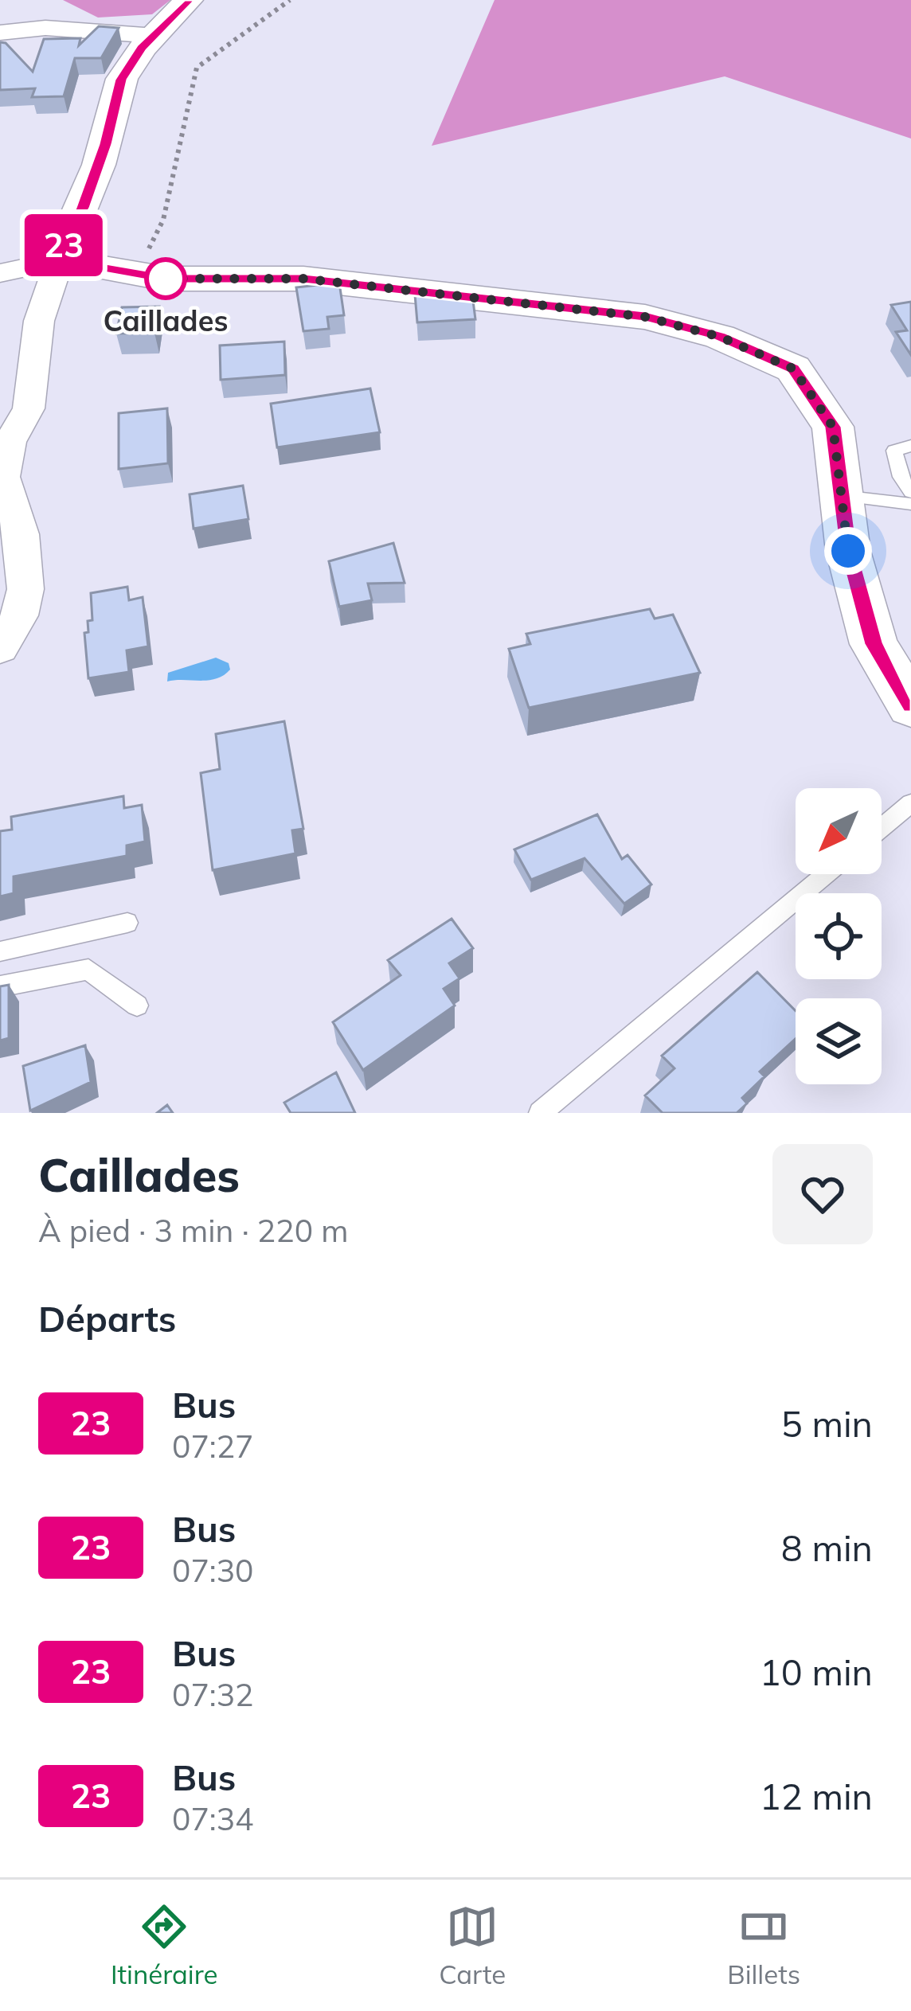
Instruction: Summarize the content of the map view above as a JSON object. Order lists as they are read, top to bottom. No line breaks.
{"places":["Caillades"],"lines":["bus line 23"],"north":"bottom left","page":{"on_map":"23","heading":[["Caillades","À pied · 3 min · 220 m"],"Départs"],"list":[{"mark":"23","name":"Bus","note":"07:27","value":"5 min"},{"mark":"23","name":"Bus","note":"07:30","value":"8 min"},{"mark":"23","name":"Bus","note":"07:32","value":"10 min"},{"mark":"23","name":"Bus","note":"07:34","value":"12 min"}],"tabs":["Itinéraire","Carte","Billets"]}}
